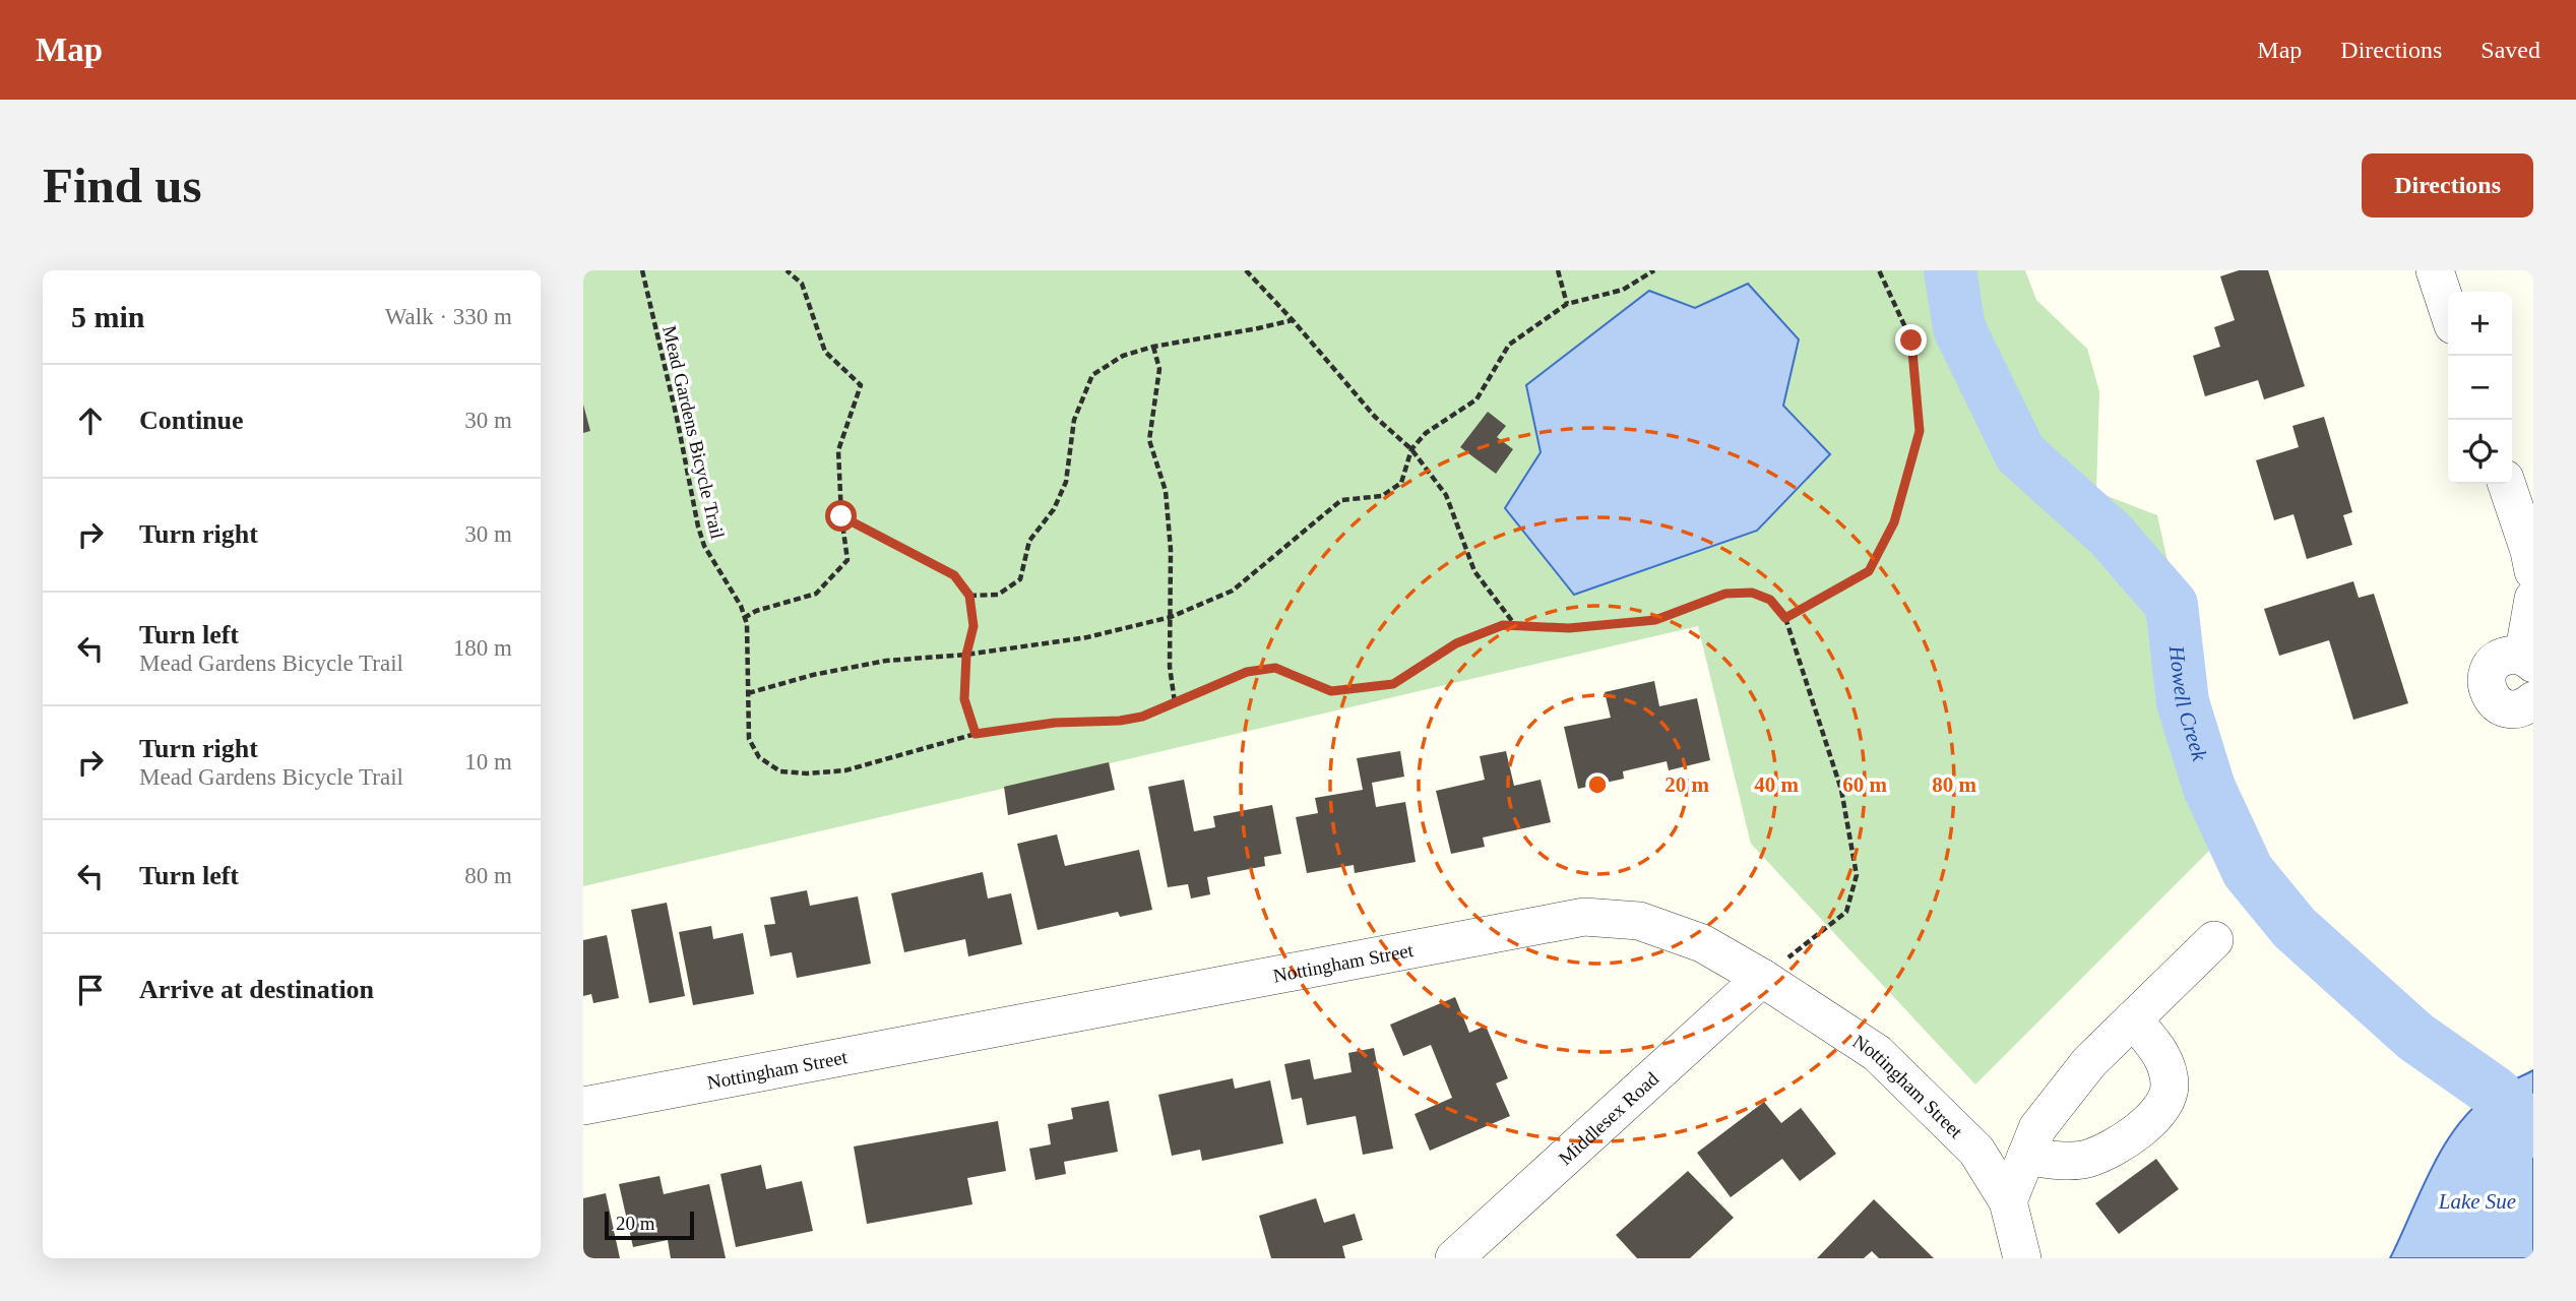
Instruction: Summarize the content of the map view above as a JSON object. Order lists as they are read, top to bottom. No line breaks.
{"streets":{"street":["Nottingham Street","Middlesex Road"],"path":["Mead Gardens Bicycle Trail"]},"crossings":[["Nottingham Street","Middlesex Road"]],"water":["Howell Creek","Lake Sue"],"scale_bar":"20 m","page":{"header":"Map","nav":["Map","Directions","Saved"],"buttons":"Directions","title":"Find us","heading":["5 min","Walk · 330 m"],"map_buttons":["+","−"],"list":[["Continue","30 m"],["Turn right","30 m"],["Turn left","Mead Gardens Bicycle Trail","180 m"],["Turn right","Mead Gardens Bicycle Trail","10 m"],["Turn left","80 m"],"Arrive at destination"],"scale":"20 m"},"rings":["20 m","40 m","60 m","80 m"]}
